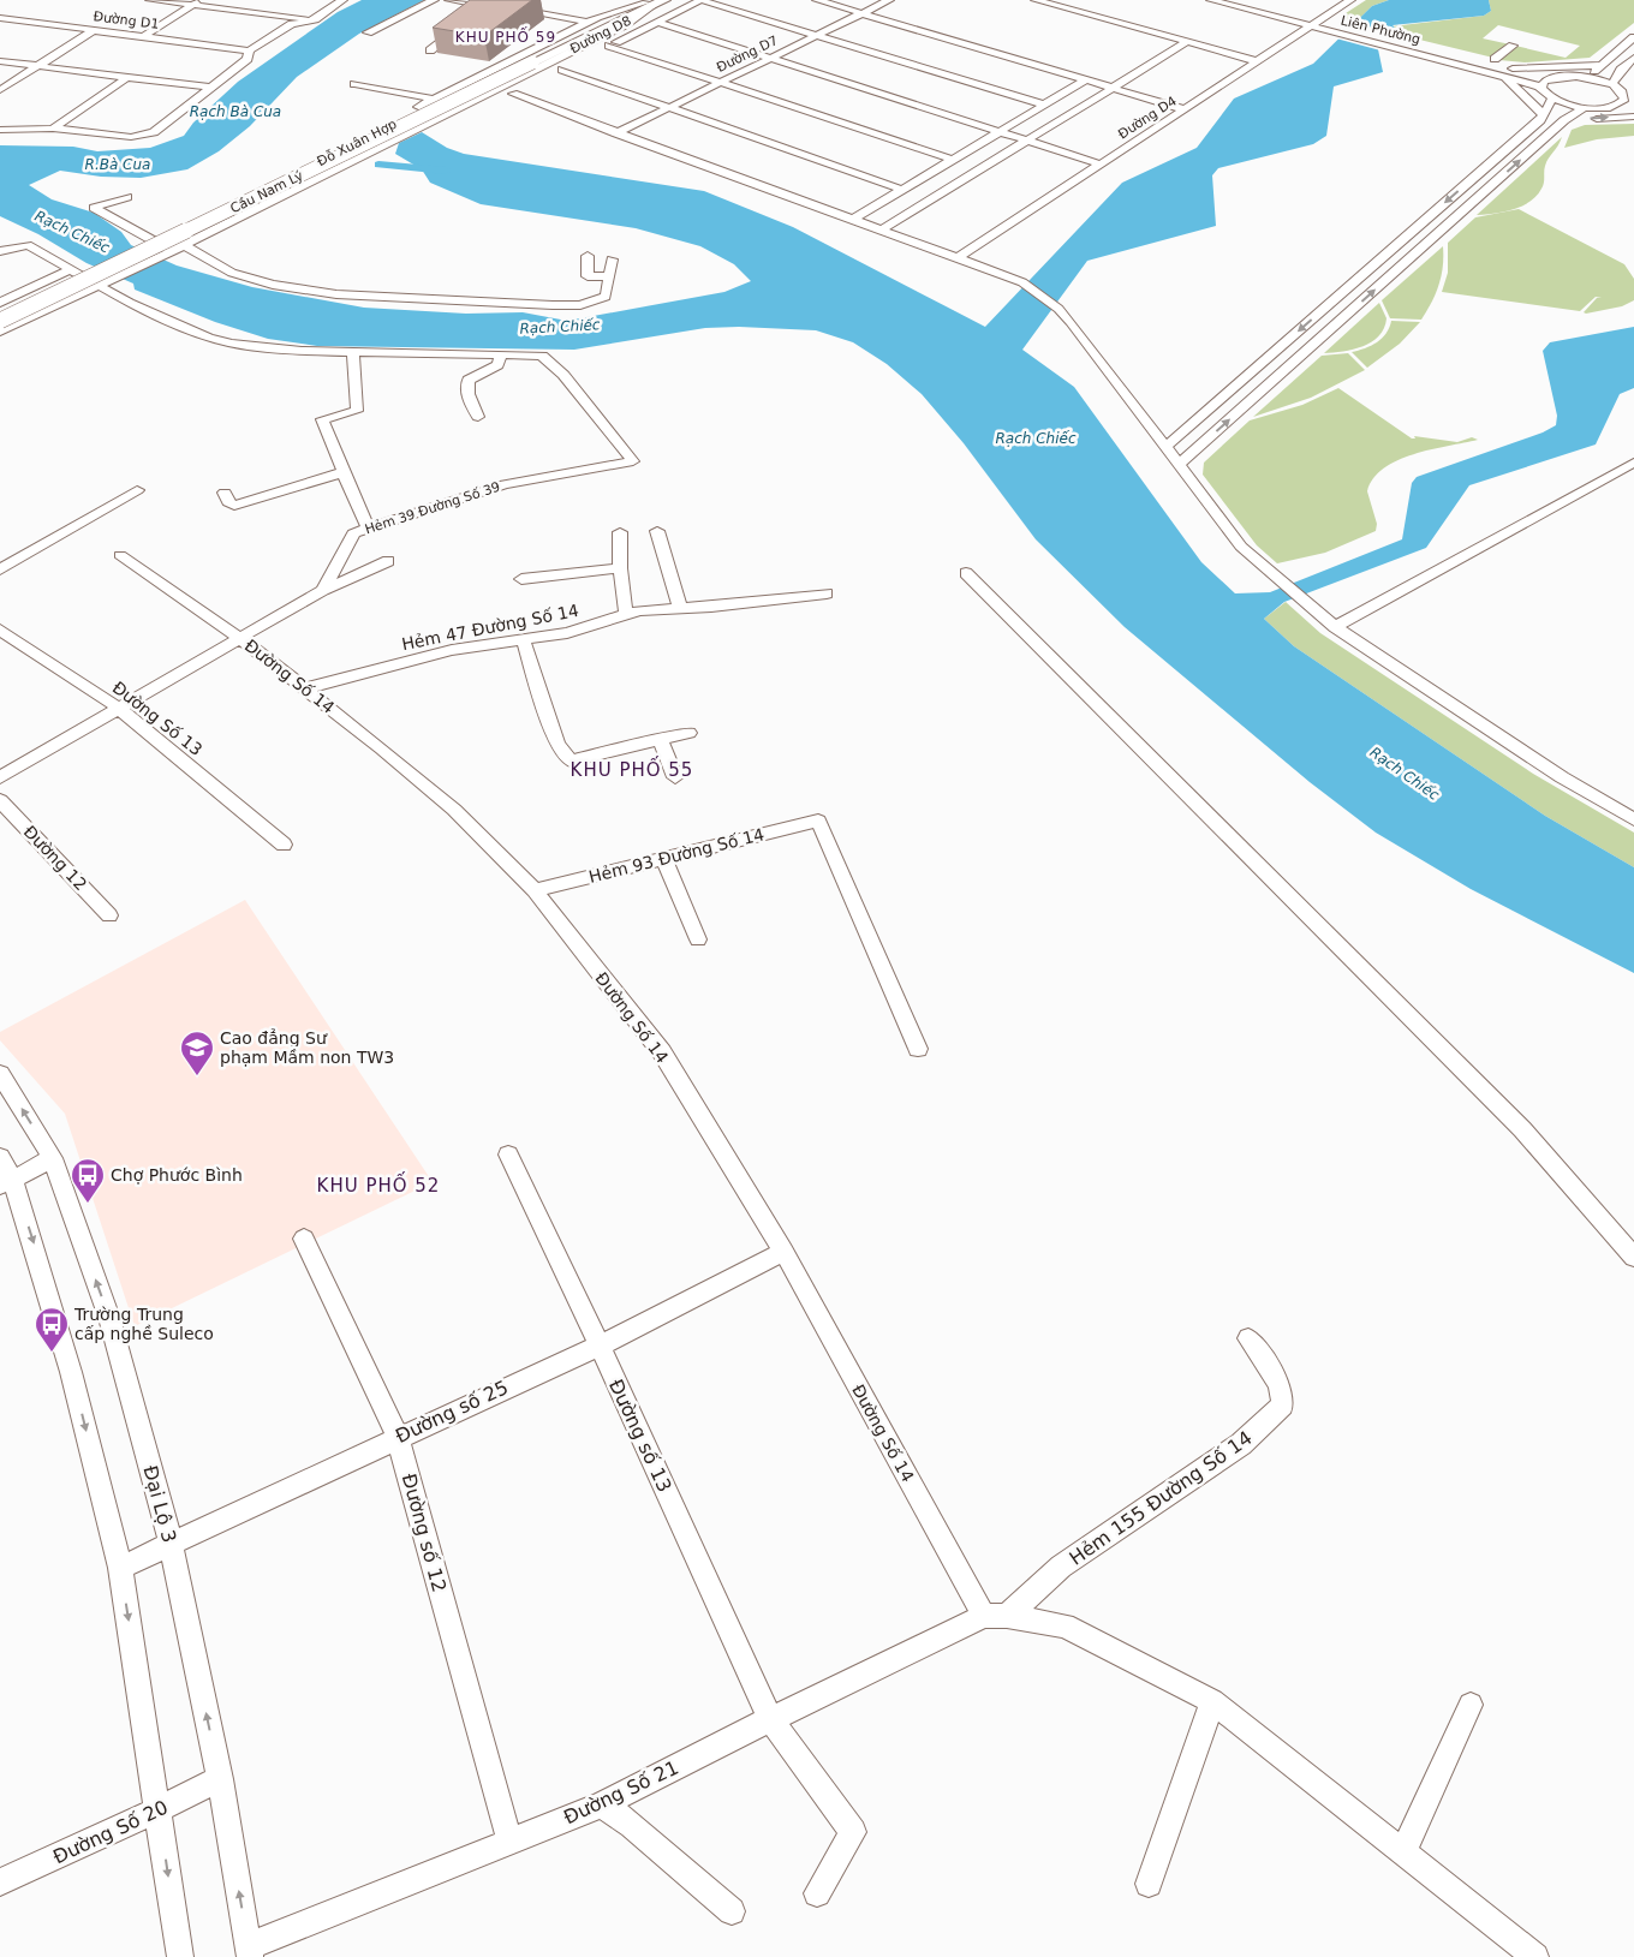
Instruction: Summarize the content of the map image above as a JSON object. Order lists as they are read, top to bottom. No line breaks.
{"streets":{"main road":["Cầu Nam Lý"],"street":["Đường D1","Liên Phường","Đường D8","Đường D7","Đường D4","Đỗ Xuân Hợp","Hẻm 39 Đường Số 39","Hẻm 47 Đường Số 14","Đường Số 14","Đường Số 13","Hẻm 93 Đường Số 14","Đường 12","Đường số 25","Đường số 13","Hẻm 155 Đường Số 14","Đại Lộ 3","Đường số 12","Đường Số 21","Đường Số 20"]},"crossings":[["Liên Phường","Đường D4"],["Đường D8","Đường D7"],["Hẻm 47 Đường Số 14","Đường Số 14"],["Đường Số 14","Hẻm 93 Đường Số 14"],["Đường Số 14","Đường số 25"],["Đường Số 14","Hẻm 155 Đường Số 14"],["Đường Số 14","Đường Số 21"],["Đường số 25","Đường số 13"],["Đường số 25","Đại Lộ 3"],["Đường số 25","Đường số 12"],["Đường số 13","Đường Số 21"],["Hẻm 155 Đường Số 14","Đường Số 21"],["Đại Lộ 3","Đường Số 21"],["Đại Lộ 3","Đường Số 20"],["Đường số 12","Đường Số 21"]],"districts":["KHU PHỐ 59","KHU PHỐ 55","KHU PHỐ 52"],"water":["Rạch Bà Cua","R.Bà Cua","Rạch Chiếc"],"places":{"school or university":["Cao đẳng Sư phạm Mầm non TW3"],"bus stop":["Chợ Phước Bình","Trường Trung cấp nghề Suleco"]}}
